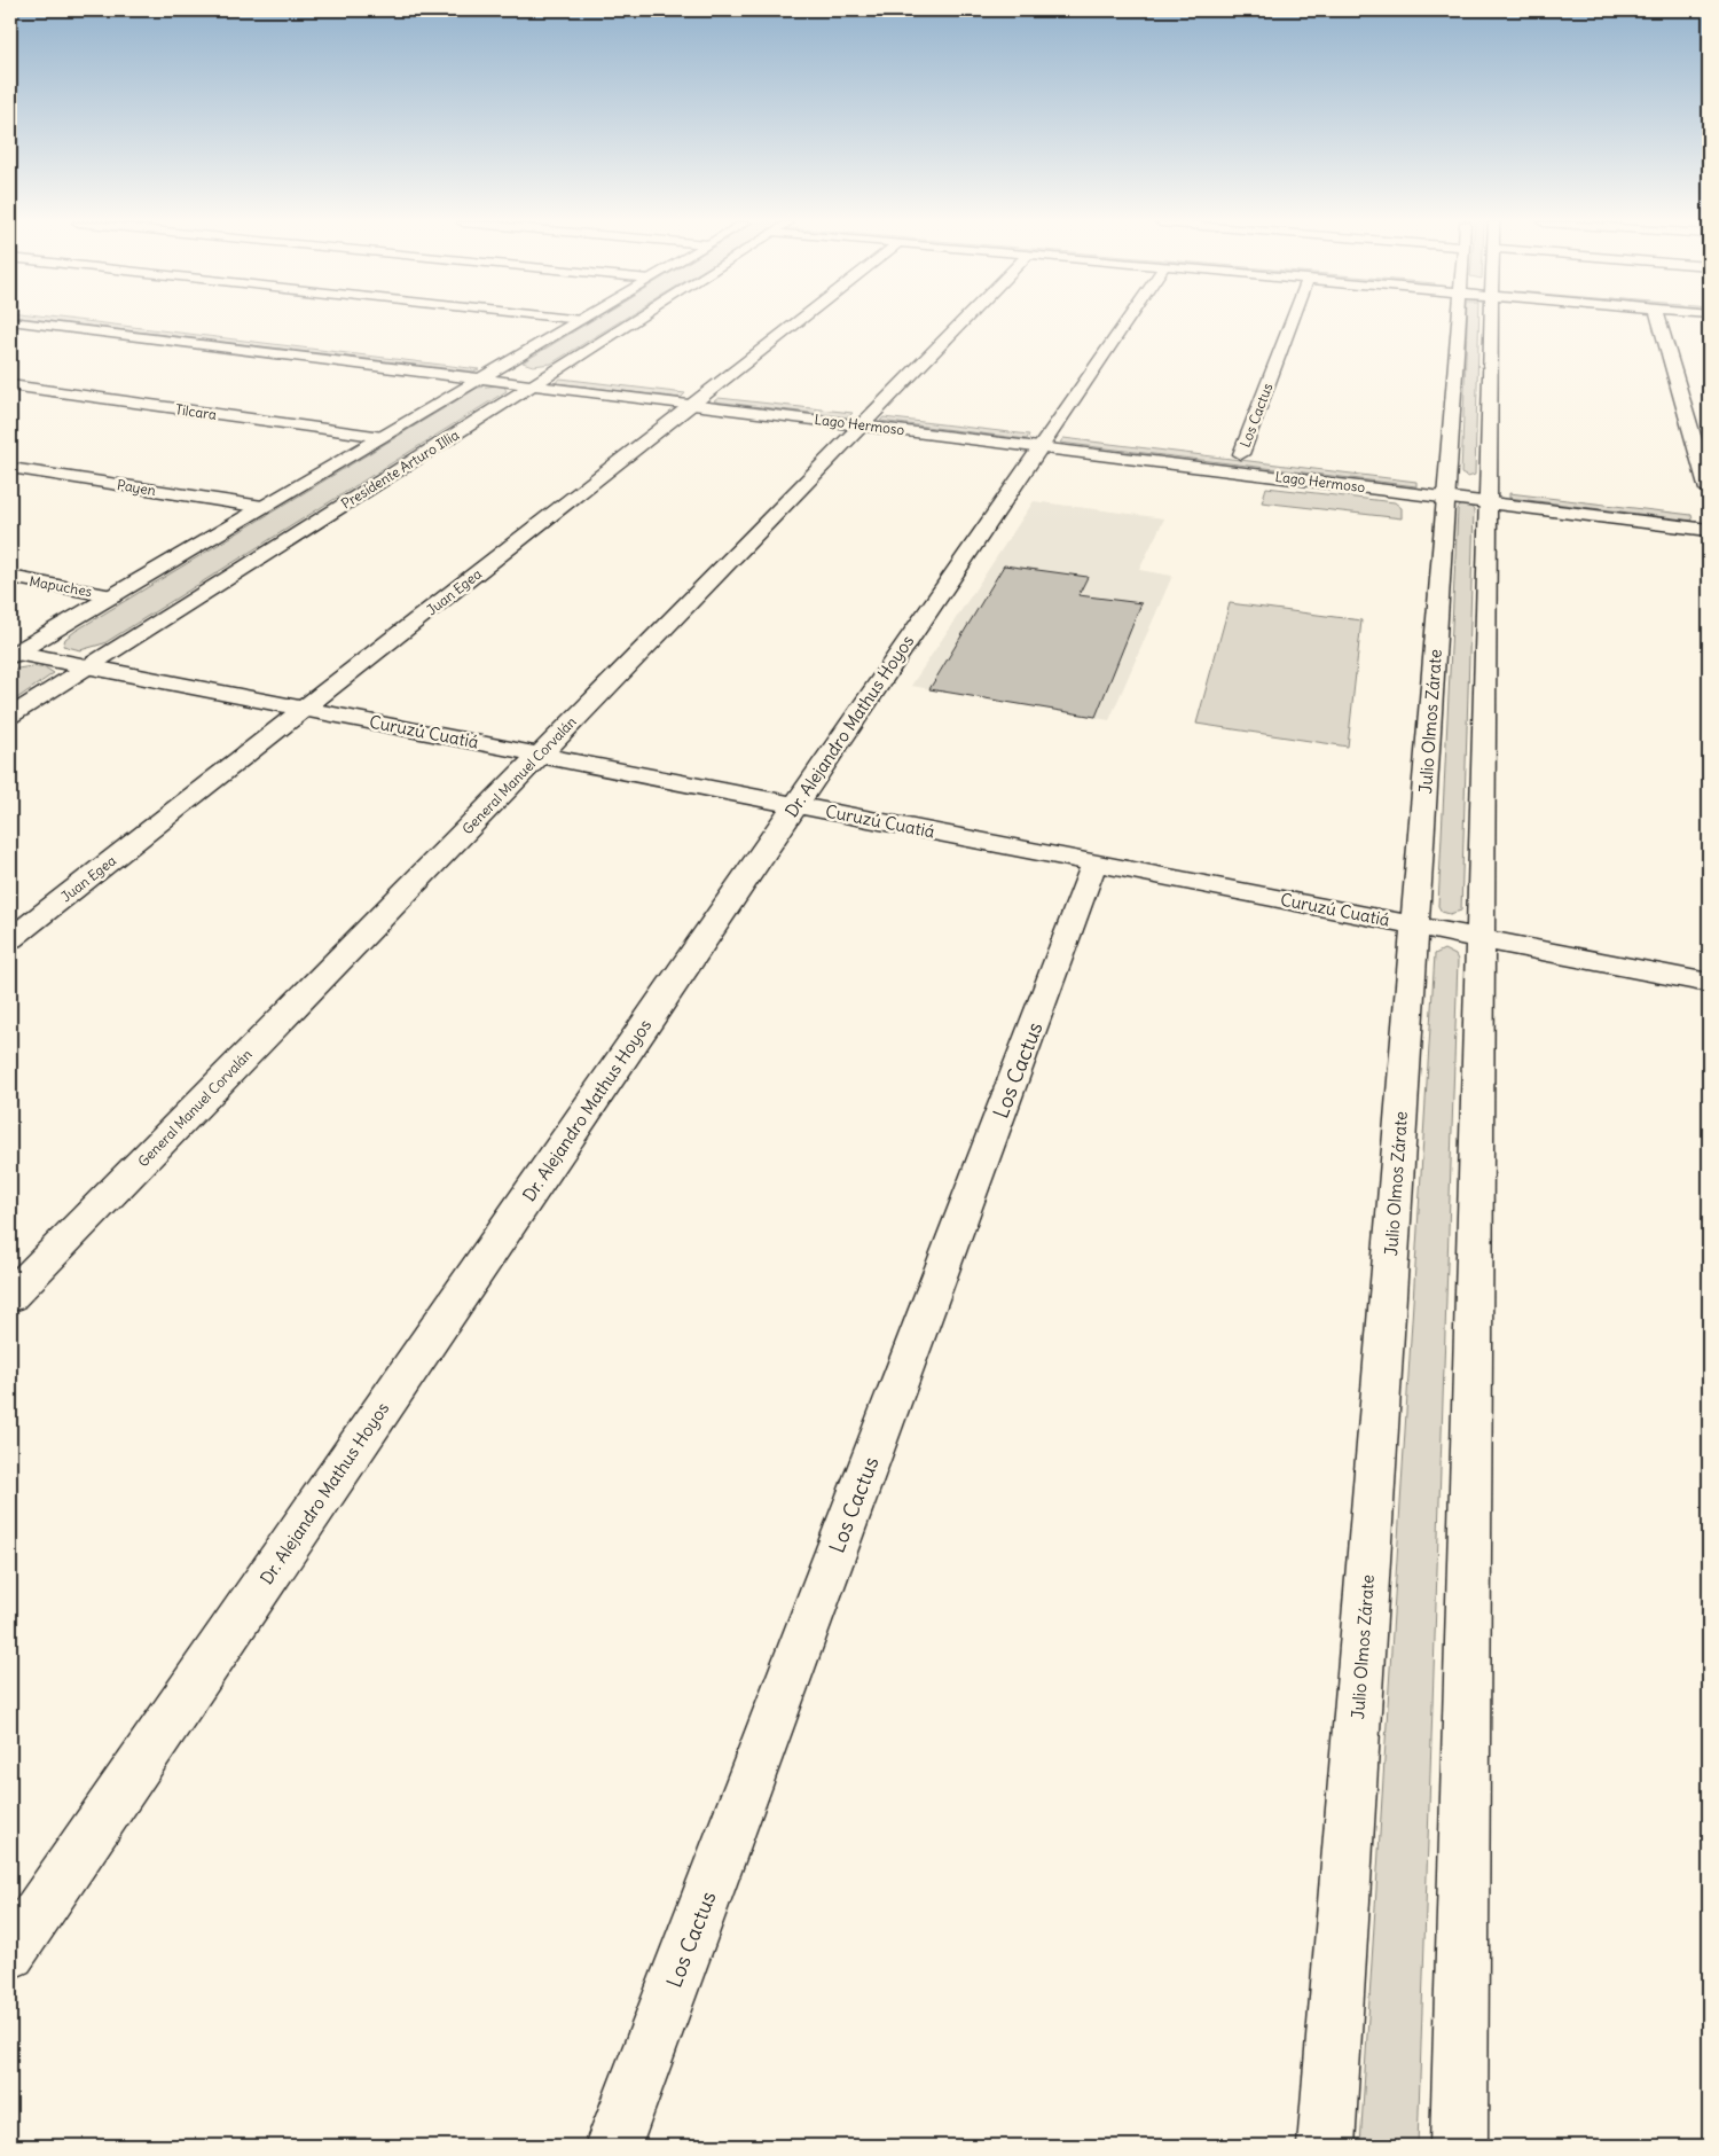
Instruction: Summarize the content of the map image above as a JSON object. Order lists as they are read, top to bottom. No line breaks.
{"streets":{"street":["Tilcara","Los Cactus","Lago Hermoso","Presidente Arturo Illia","Payen","Mapuches","Juan Egea","Julio Olmos Zárate","Dr. Alejandro Mathus Hoyos","Curuzú Cuatiá","General Manuel Corvalán"]},"crossings":[["Los Cactus","Lago Hermoso"],["Los Cactus","Curuzú Cuatiá"],["Lago Hermoso","Presidente Arturo Illia"],["Lago Hermoso","Juan Egea"],["Lago Hermoso","Julio Olmos Zárate"],["Lago Hermoso","Dr. Alejandro Mathus Hoyos"],["Lago Hermoso","General Manuel Corvalán"],["Presidente Arturo Illia","Curuzú Cuatiá"],["Juan Egea","Curuzú Cuatiá"],["Julio Olmos Zárate","Curuzú Cuatiá"],["Dr. Alejandro Mathus Hoyos","Curuzú Cuatiá"],["Curuzú Cuatiá","General Manuel Corvalán"]]}
